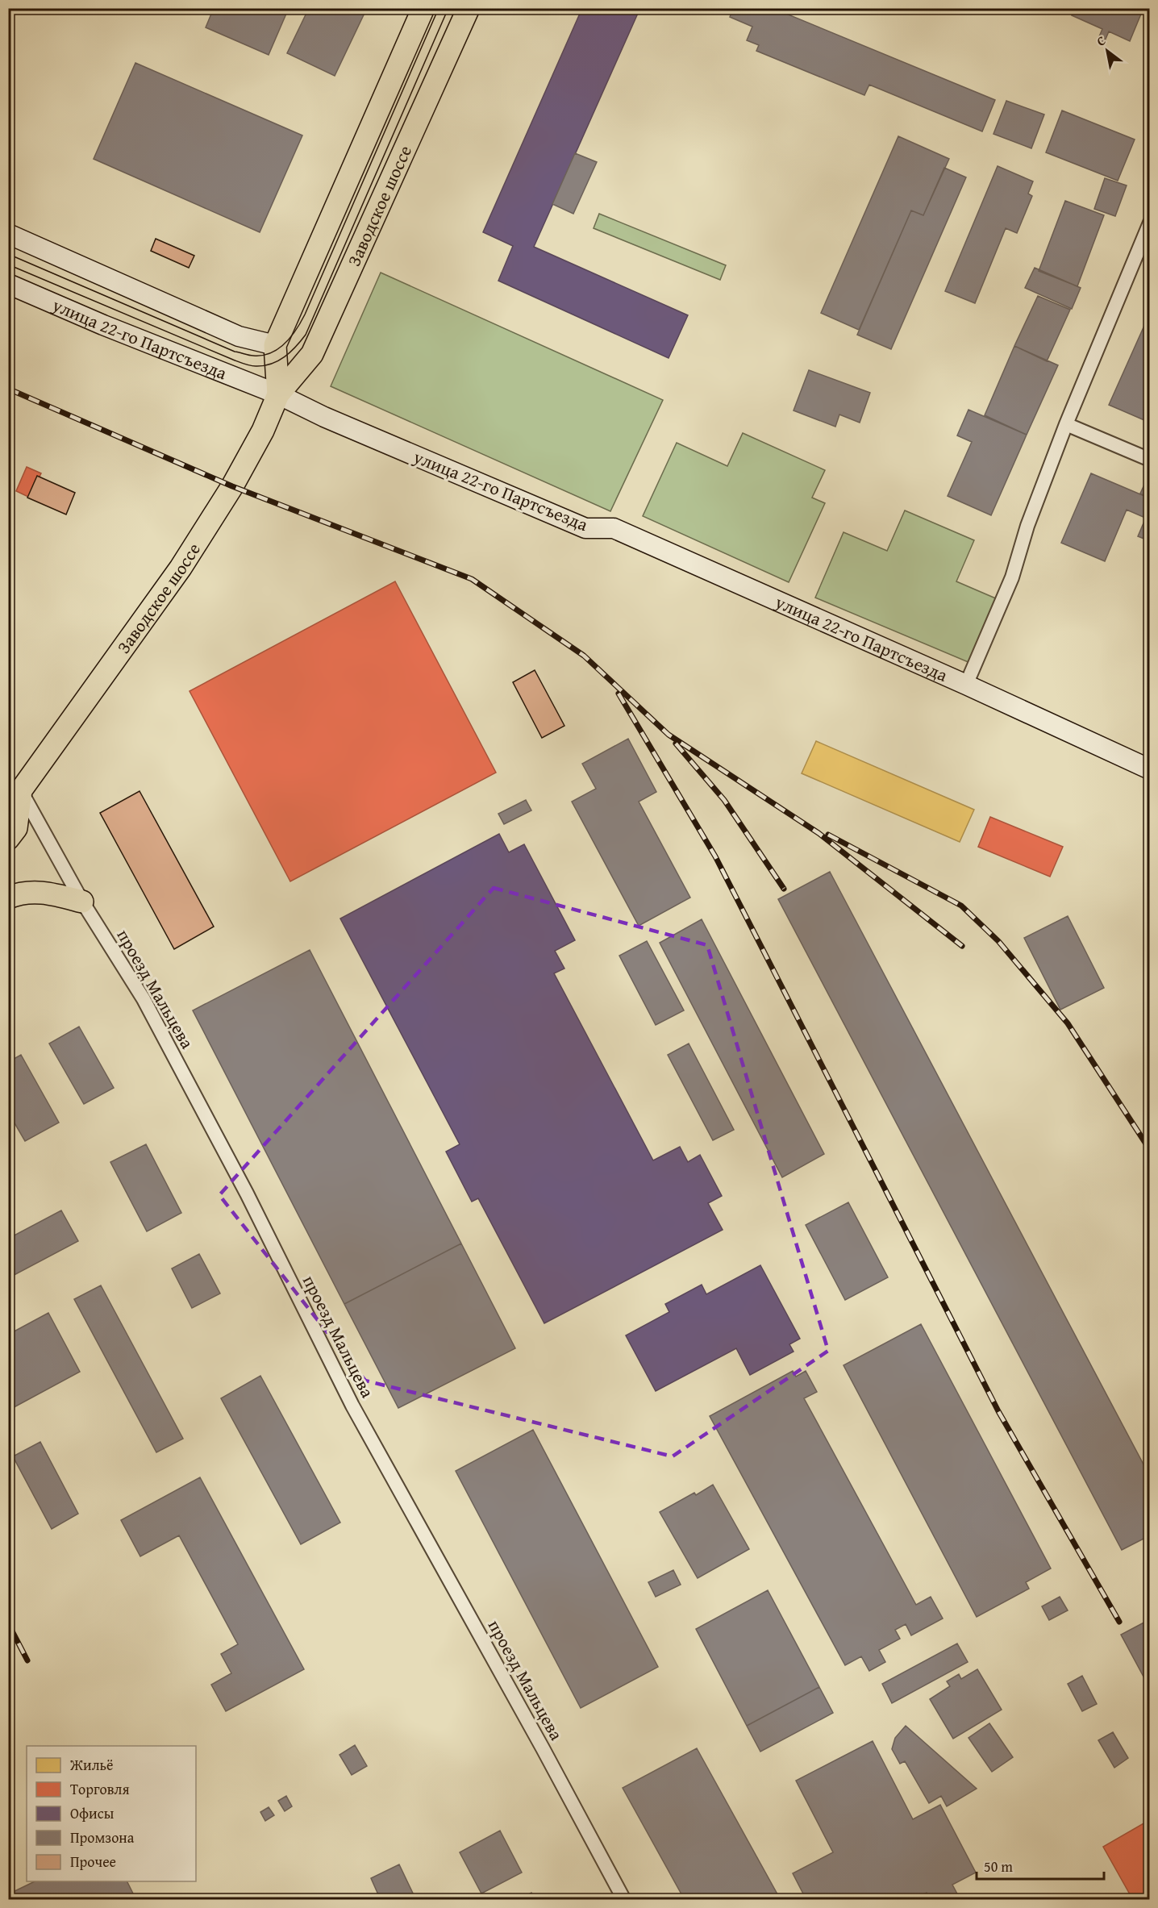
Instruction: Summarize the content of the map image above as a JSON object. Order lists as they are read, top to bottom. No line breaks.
{"streets":{"main road":["Заводское шоссе"],"street":["улица 22-го Партсъезда","проезд Мальцева"]},"crossings":[["Заводское шоссе","улица 22-го Партсъезда"],["Заводское шоссе","проезд Мальцева"]],"legend":["Жильё","Торговля","Офисы","Промзона","Прочее"],"scale_bar":"50 m","north":"top left"}
